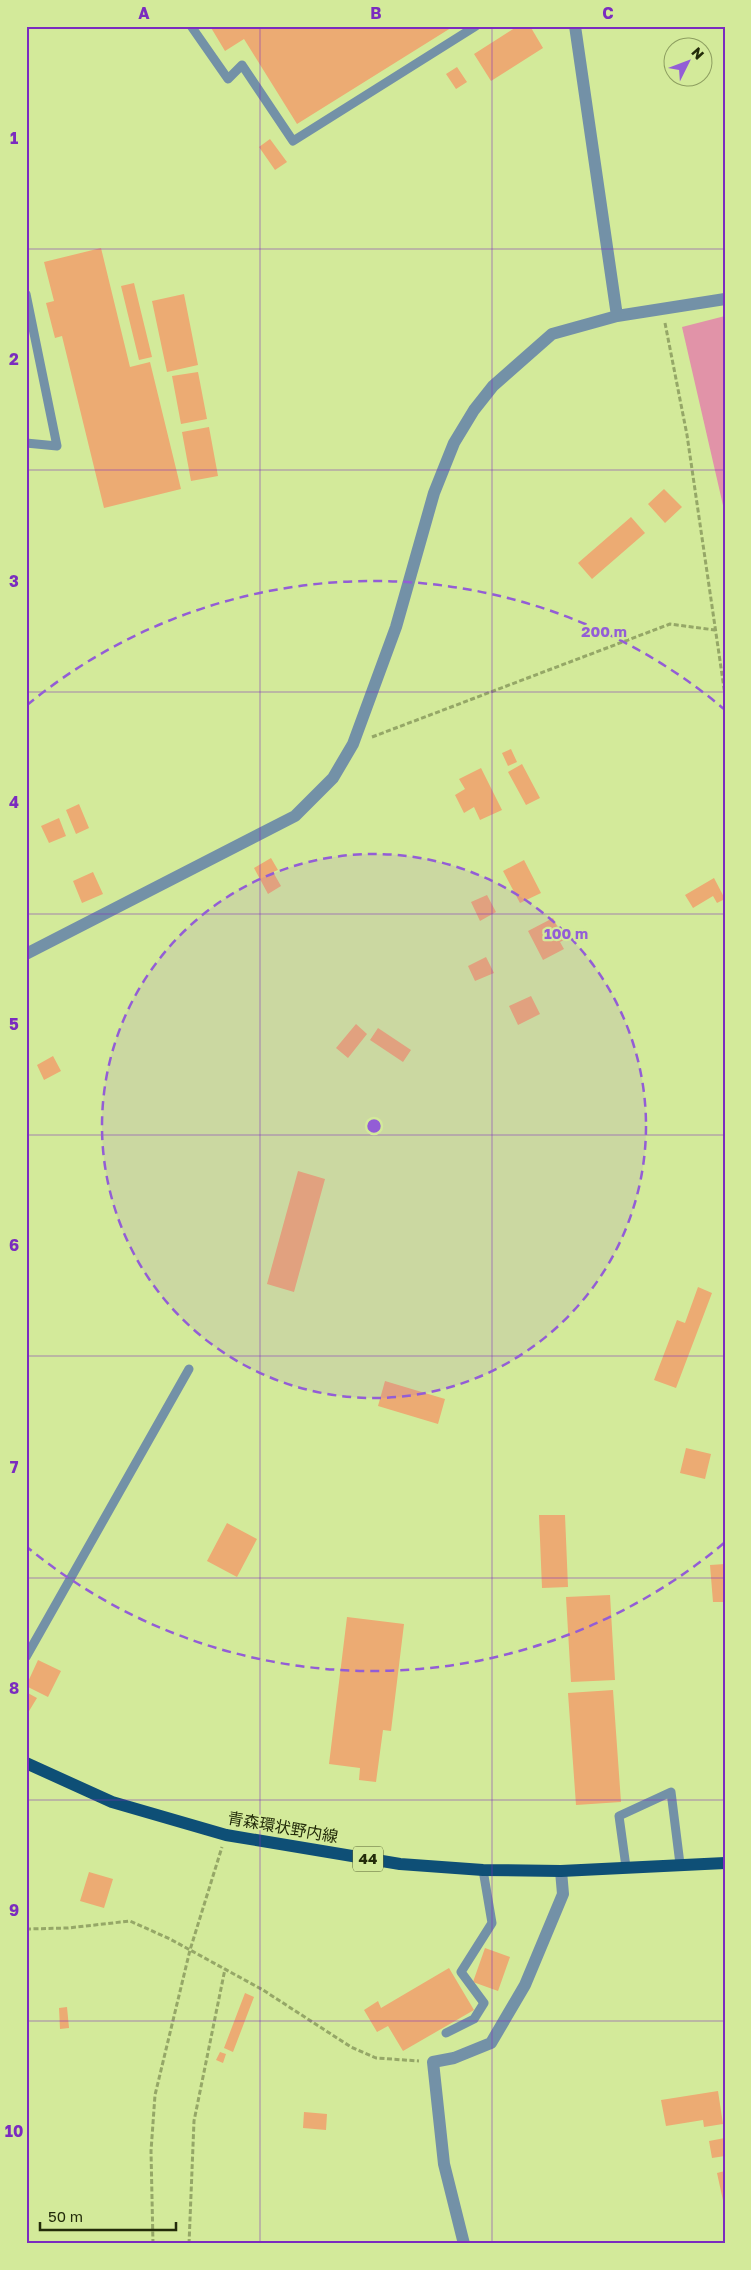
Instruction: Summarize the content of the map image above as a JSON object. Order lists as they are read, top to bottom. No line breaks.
{"streets":{"main road":["青森環状野内線","44"]},"scale_bar":"50 m","north":"top right","grid":{"columns":["A","B","C"],"rows":["1","2","3","4","5","6","7","8","9","10"]},"rings":["200 m","100 m"]}
